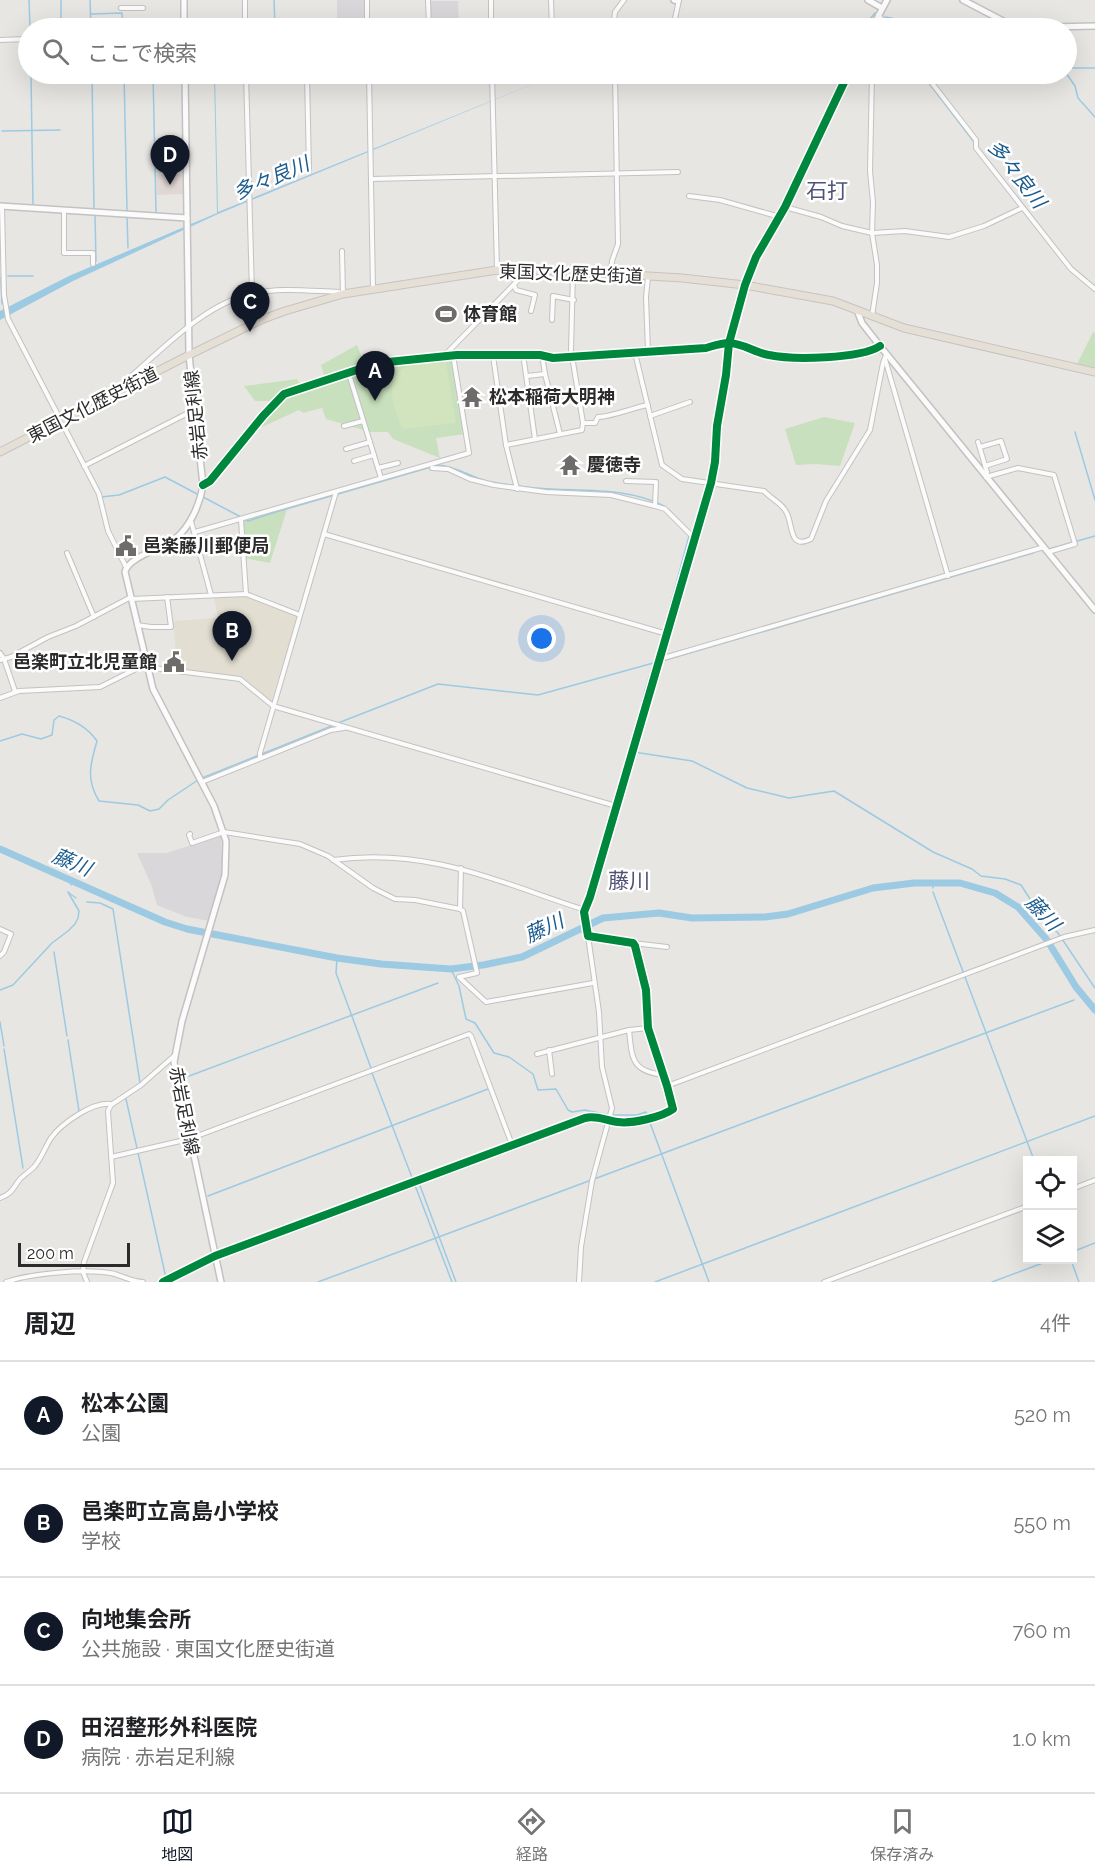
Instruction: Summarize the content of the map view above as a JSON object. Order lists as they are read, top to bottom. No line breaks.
{"streets":{"highway":["東国文化歴史街道"],"street":["赤岩足利線"]},"crossings":[["東国文化歴史街道","赤岩足利線"]],"districts":["石打","藤川"],"water":["多々良川","藤川"],"places":{"sports":["体育館"],"temple":["松本稲荷大明神","慶徳寺"],"public building":["邑楽藤川郵便局","邑楽町立北児童館"]},"scale_bar":"200 m","page":{"search":"ここで検索","pins":["D","C","A","B"],"scale":"200 m","heading":["周辺","4件"],"list":[{"mark":"A","name":"松本公園","note":"公園","value":"520 m"},{"mark":"B","name":"邑楽町立高島小学校","note":"学校","value":"550 m"},{"mark":"C","name":"向地集会所","note":"公共施設 · 東国文化歴史街道","value":"760 m"},{"mark":"D","name":"田沼整形外科医院","note":"病院 · 赤岩足利線","value":"1.0 km"}],"nav":["地図","経路","保存済み"]}}
